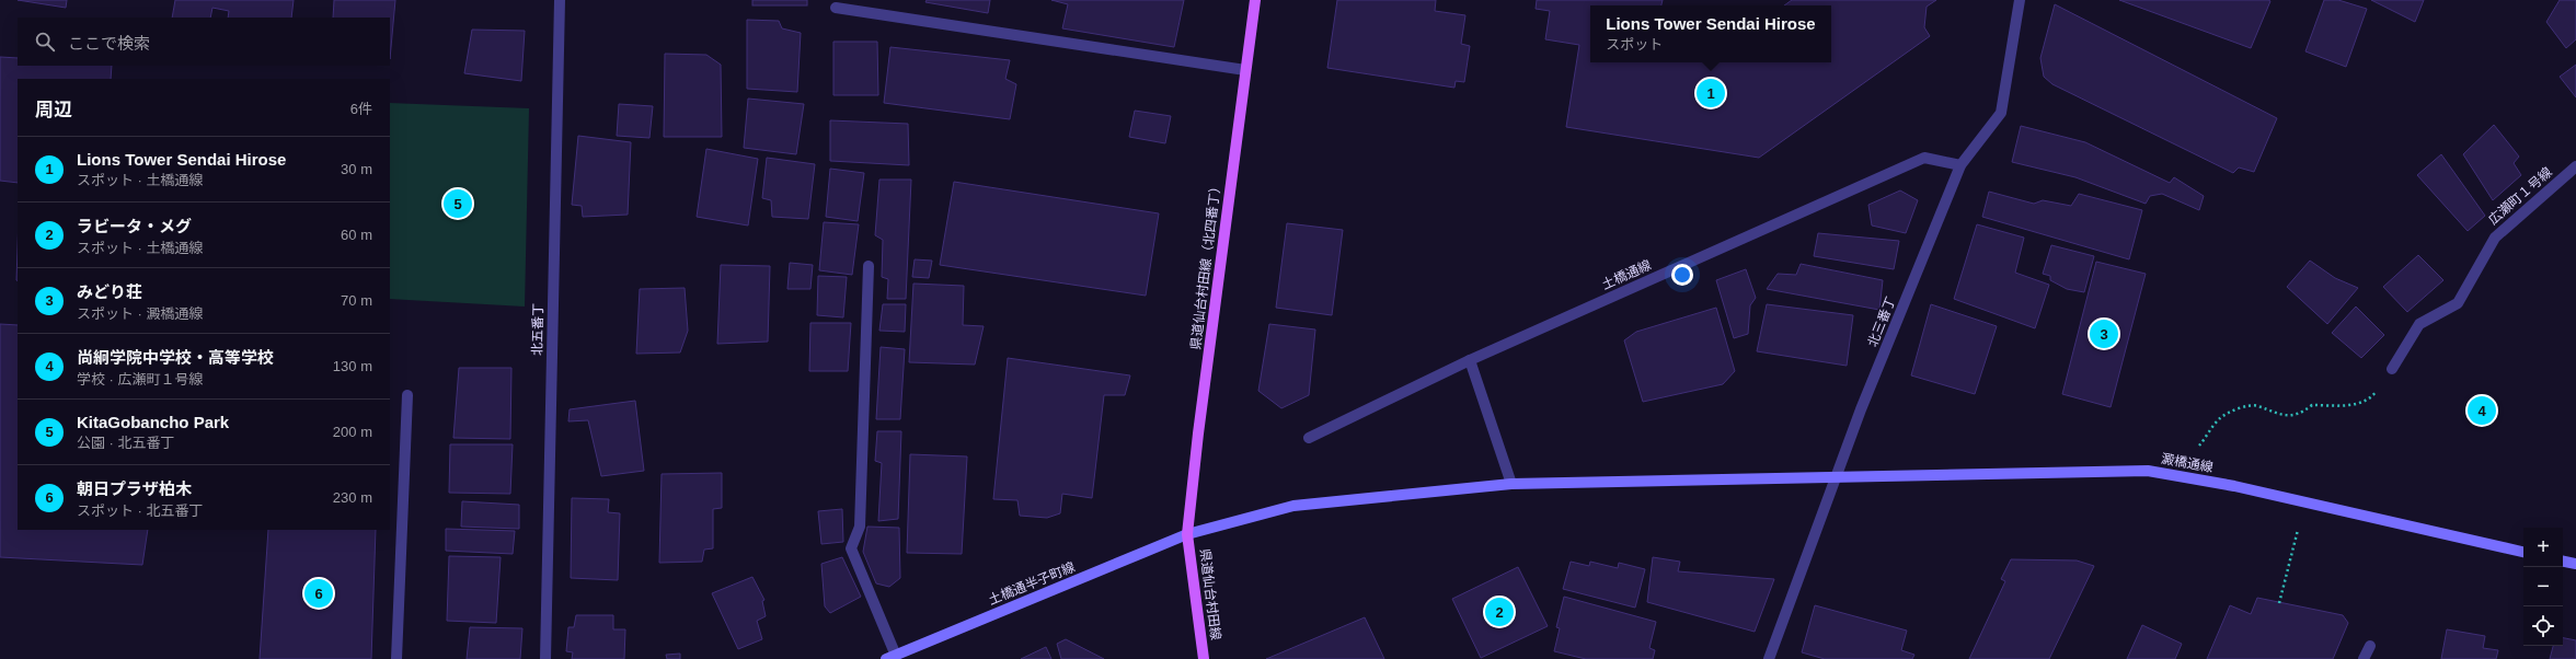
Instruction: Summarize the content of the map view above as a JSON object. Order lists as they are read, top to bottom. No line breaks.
{"streets":{"main road":["県道仙台村田線（北四番丁）","県道仙台村田線"],"street":["広瀬町１号線","土橋通線","北三番丁","北五番丁","澱橋通線","土橋通半子町線"]},"crossings":[["県道仙台村田線（北四番丁）","土橋通半子町線"],["県道仙台村田線（北四番丁）","県道仙台村田線"],["土橋通線","北三番丁"],["北三番丁","澱橋通線"],["澱橋通線","土橋通半子町線"],["土橋通半子町線","県道仙台村田線"]],"page":{"popup":["Lions Tower Sendai Hirose","スポット"],"search":"ここで検索","pins":["1","5","3","4","6","2"],"heading":["周辺","6件"],"list":[{"mark":"1","name":"Lions Tower Sendai Hirose","note":"スポット · 土橋通線","value":"30 m"},{"mark":"2","name":"ラビータ・メグ","note":"スポット · 土橋通線","value":"60 m"},{"mark":"3","name":"みどり荘","note":"スポット · 澱橋通線","value":"70 m"},{"mark":"4","name":"尚絅学院中学校・高等学校","note":"学校 · 広瀬町１号線","value":"130 m"},{"mark":"5","name":"KitaGobancho Park","note":"公園 · 北五番丁","value":"200 m"},{"mark":"6","name":"朝日プラザ柏木","note":"スポット · 北五番丁","value":"230 m"}],"map_buttons":["+","−"]}}
